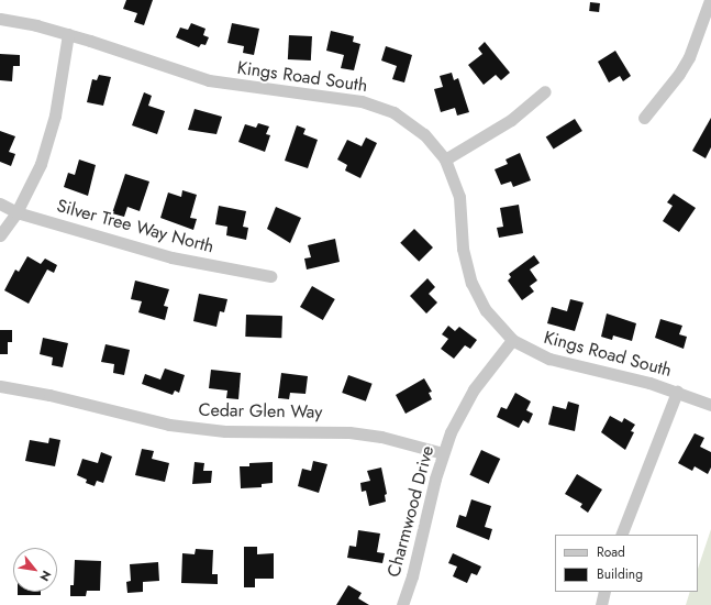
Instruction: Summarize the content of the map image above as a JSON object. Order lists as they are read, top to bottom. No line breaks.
{"streets":{"street":["Kings Road South","Silver Tree Way North","Cedar Glen Way","Charmwood Drive"]},"crossings":[["Kings Road South","Charmwood Drive"],["Cedar Glen Way","Charmwood Drive"]],"legend":["Road","Building"],"north":"bottom right"}
